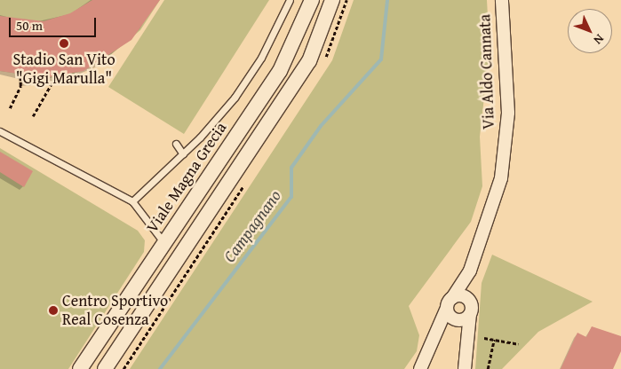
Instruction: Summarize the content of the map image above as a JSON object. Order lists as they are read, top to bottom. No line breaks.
{"streets":{"street":["Via Aldo Cannata","Viale Magna Grecia"]},"water":["Campagnano"],"places":["Stadio San Vito \"Gigi Marulla\"","Centro Sportivo Real Cosenza"],"scale_bar":"50 m","north":"bottom right"}
